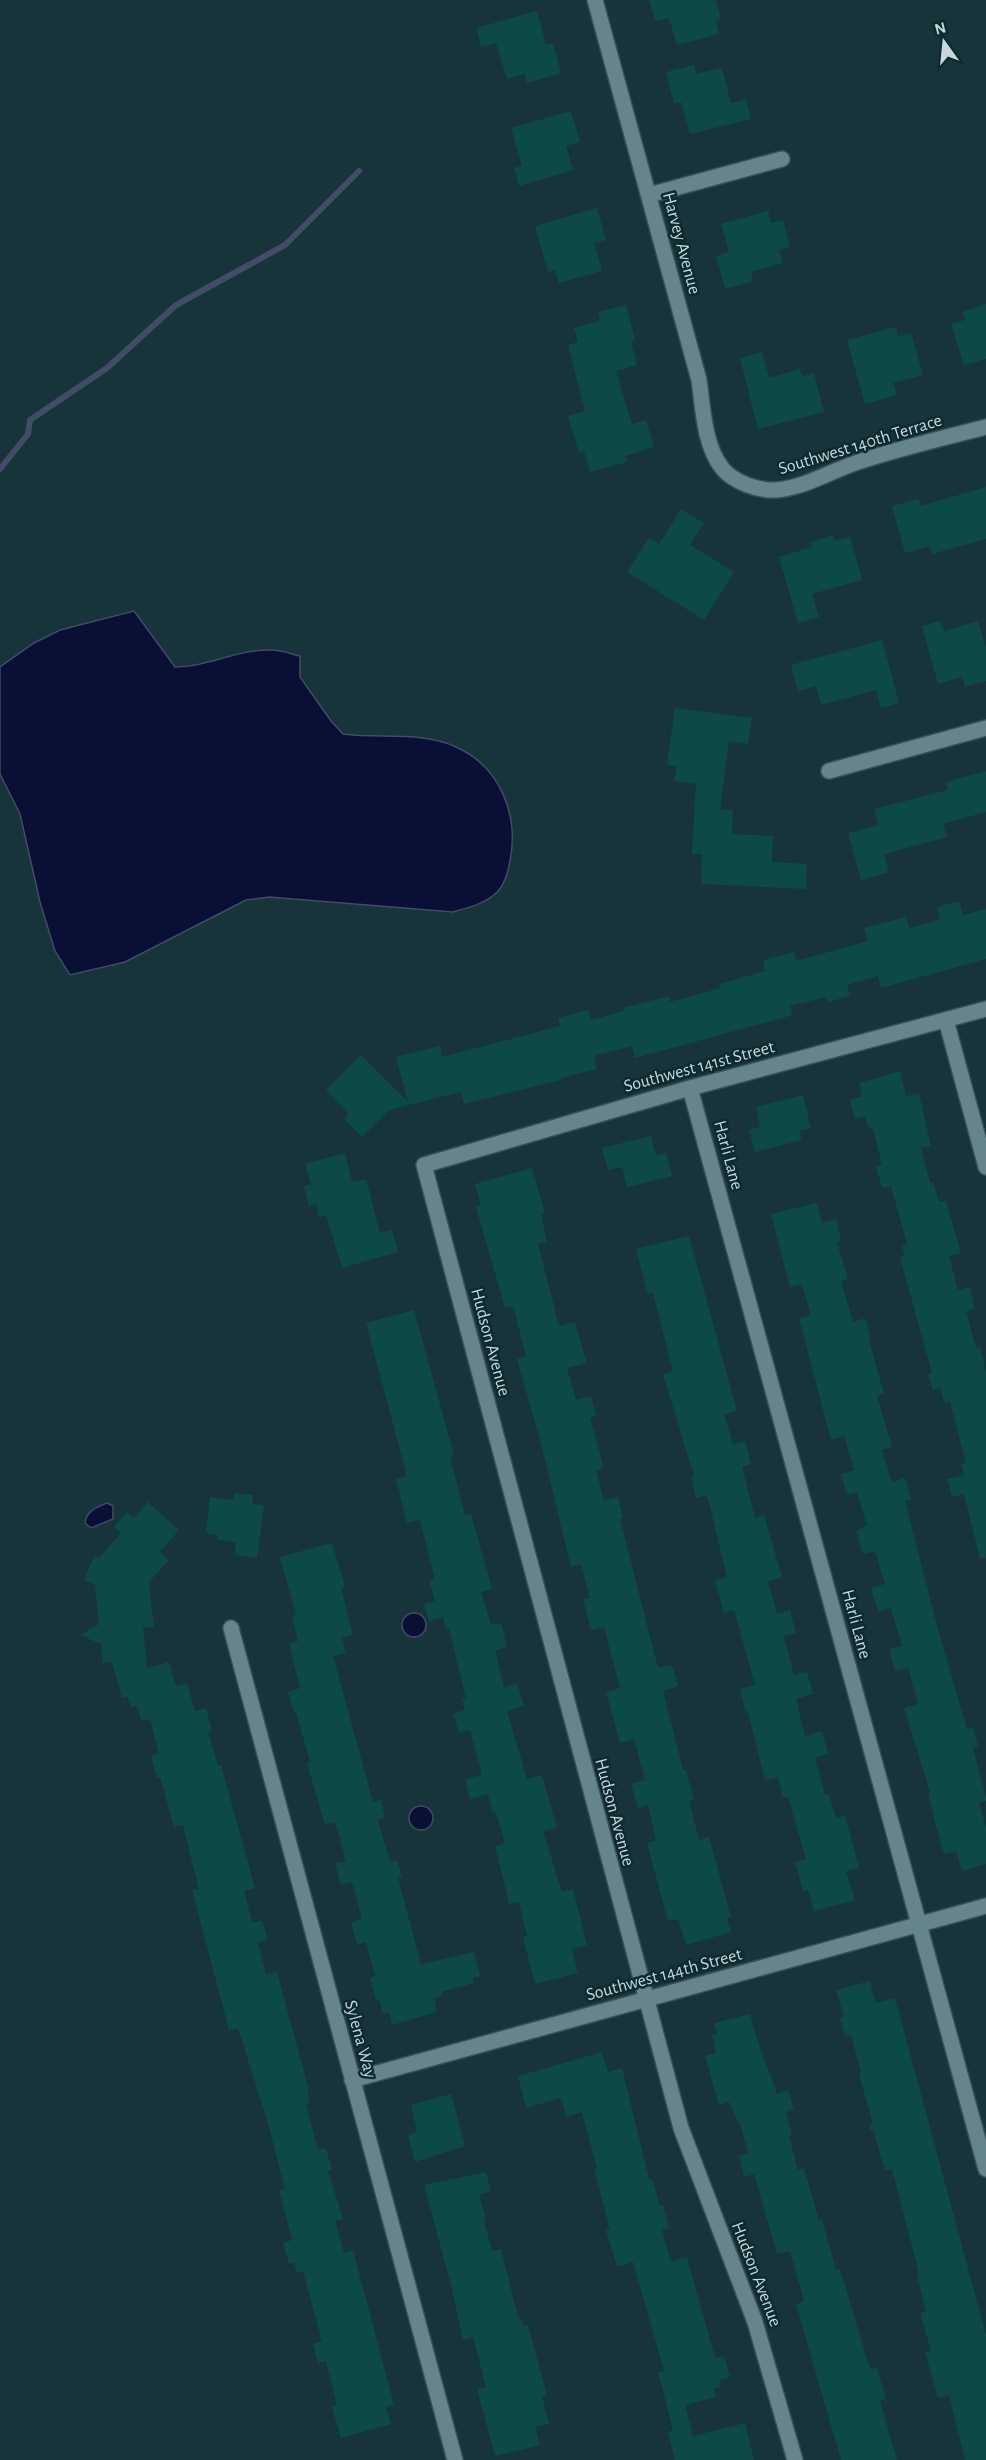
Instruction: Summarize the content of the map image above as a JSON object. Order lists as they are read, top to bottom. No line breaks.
{"streets":{"street":["Harvey Avenue","Southwest 140th Terrace","Southwest 141st Street","Harli Lane","Hudson Avenue","Southwest 144th Street","Sylena Way"]},"crossings":[["Harvey Avenue","Southwest 140th Terrace"],["Southwest 141st Street","Harli Lane"],["Southwest 141st Street","Hudson Avenue"],["Harli Lane","Southwest 144th Street"],["Hudson Avenue","Southwest 144th Street"],["Southwest 144th Street","Sylena Way"]],"north":"top"}
